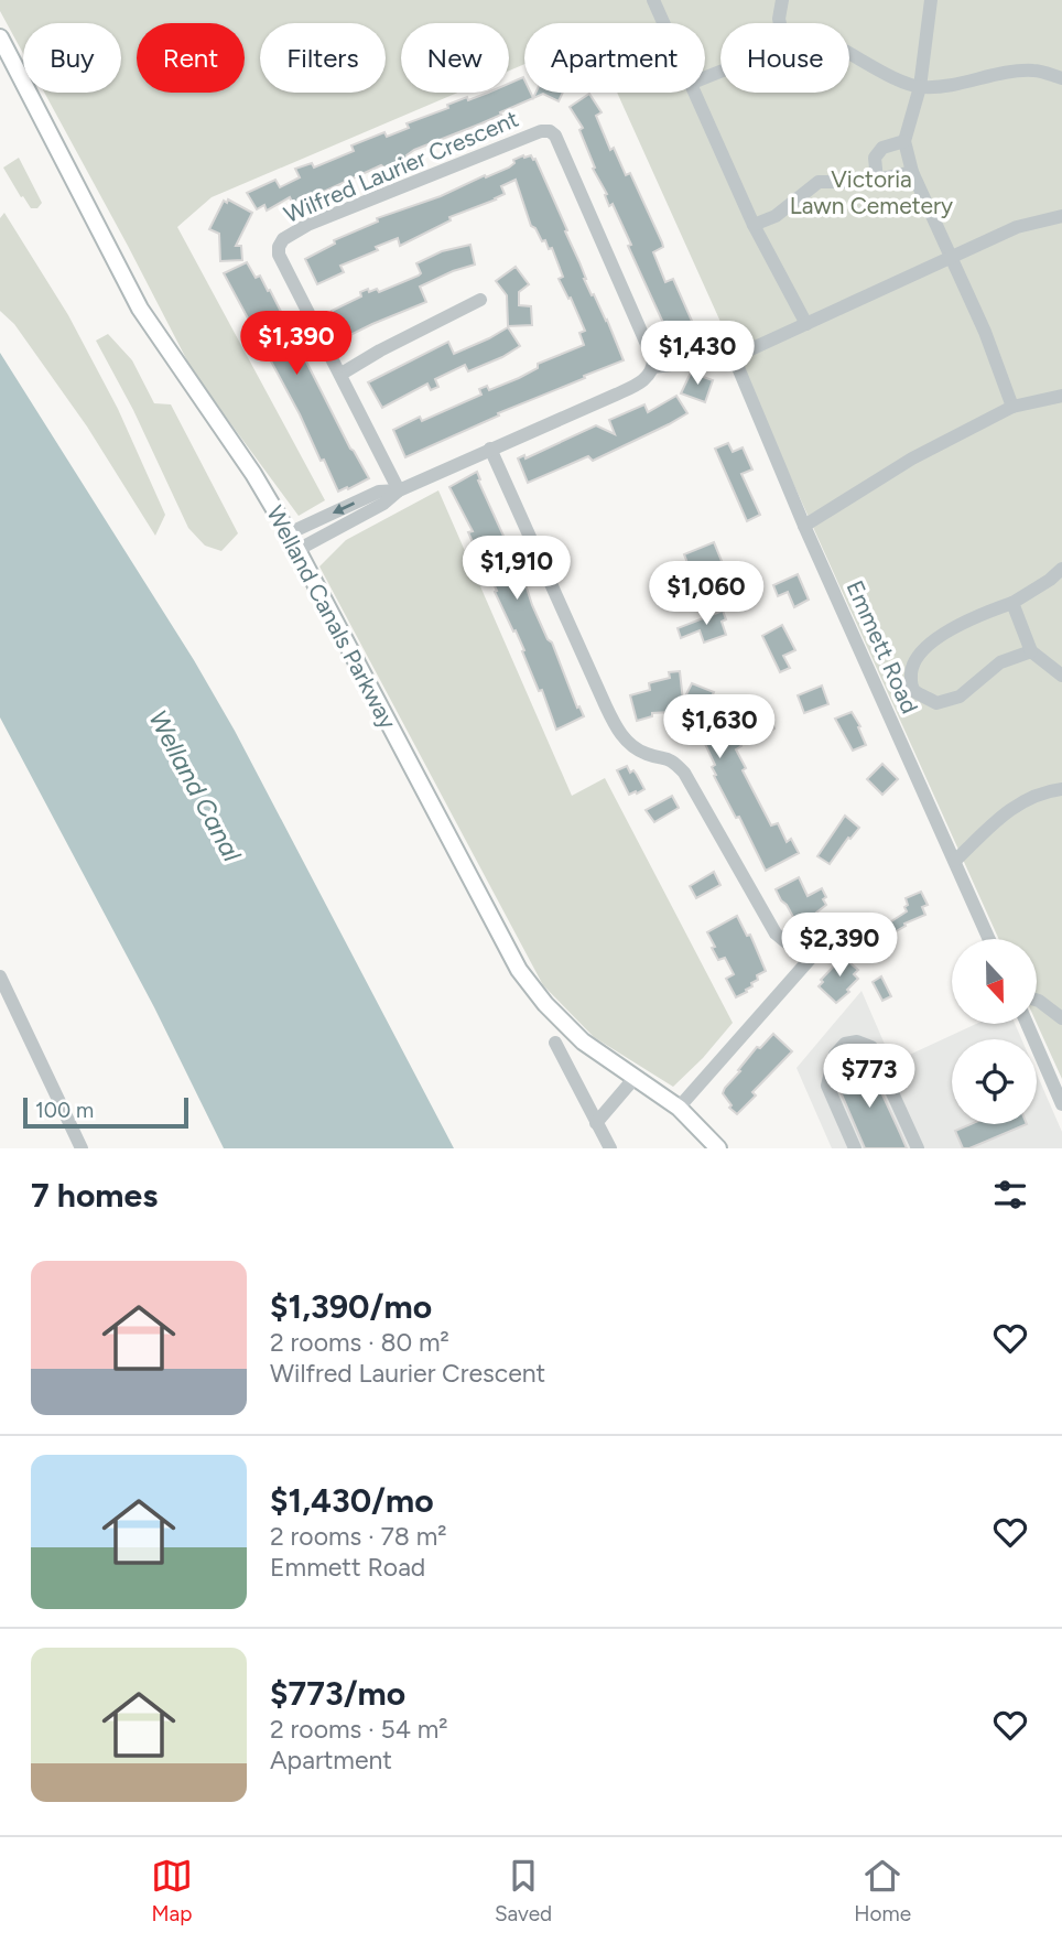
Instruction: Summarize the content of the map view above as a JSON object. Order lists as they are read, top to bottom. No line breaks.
{"streets":{"main road":["Welland Canals Parkway"],"street":["Wilfred Laurier Crescent","Emmett Road"]},"water":["Welland Canal"],"parks":["Victoria Lawn Cemetery"],"scale_bar":"100 m","north":"bottom","page":{"chip":["Buy","Rent","Filters","New","Apartment","House"],"price":["$1,390","$1,430","$1,910","$1,060","$1,630","$2,390","$773"],"scale":"100 m","heading":"7 homes","list":[{"name":"$1,390/mo","note":"2 rooms · 80 m² · Wilfred Laurier Crescent"},{"name":"$1,430/mo","note":"2 rooms · 78 m² · Emmett Road"},{"name":"$773/mo","note":"2 rooms · 54 m² · Apartment"}],"tabs":["Map","Saved","Home"]}}
